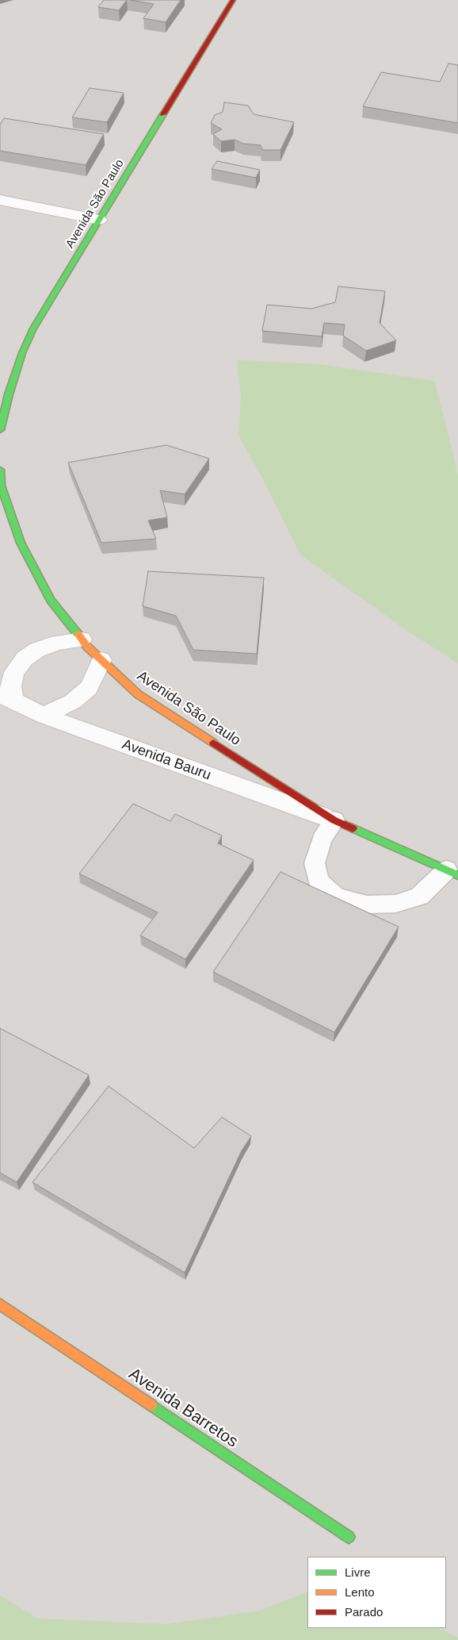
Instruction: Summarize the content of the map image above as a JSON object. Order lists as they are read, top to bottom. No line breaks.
{"streets":{"street":["Avenida São Paulo","Avenida Bauru","Avenida Barretos"]},"crossings":[["Avenida São Paulo","Avenida Bauru"]],"legend":["Livre","Lento","Parado"]}
